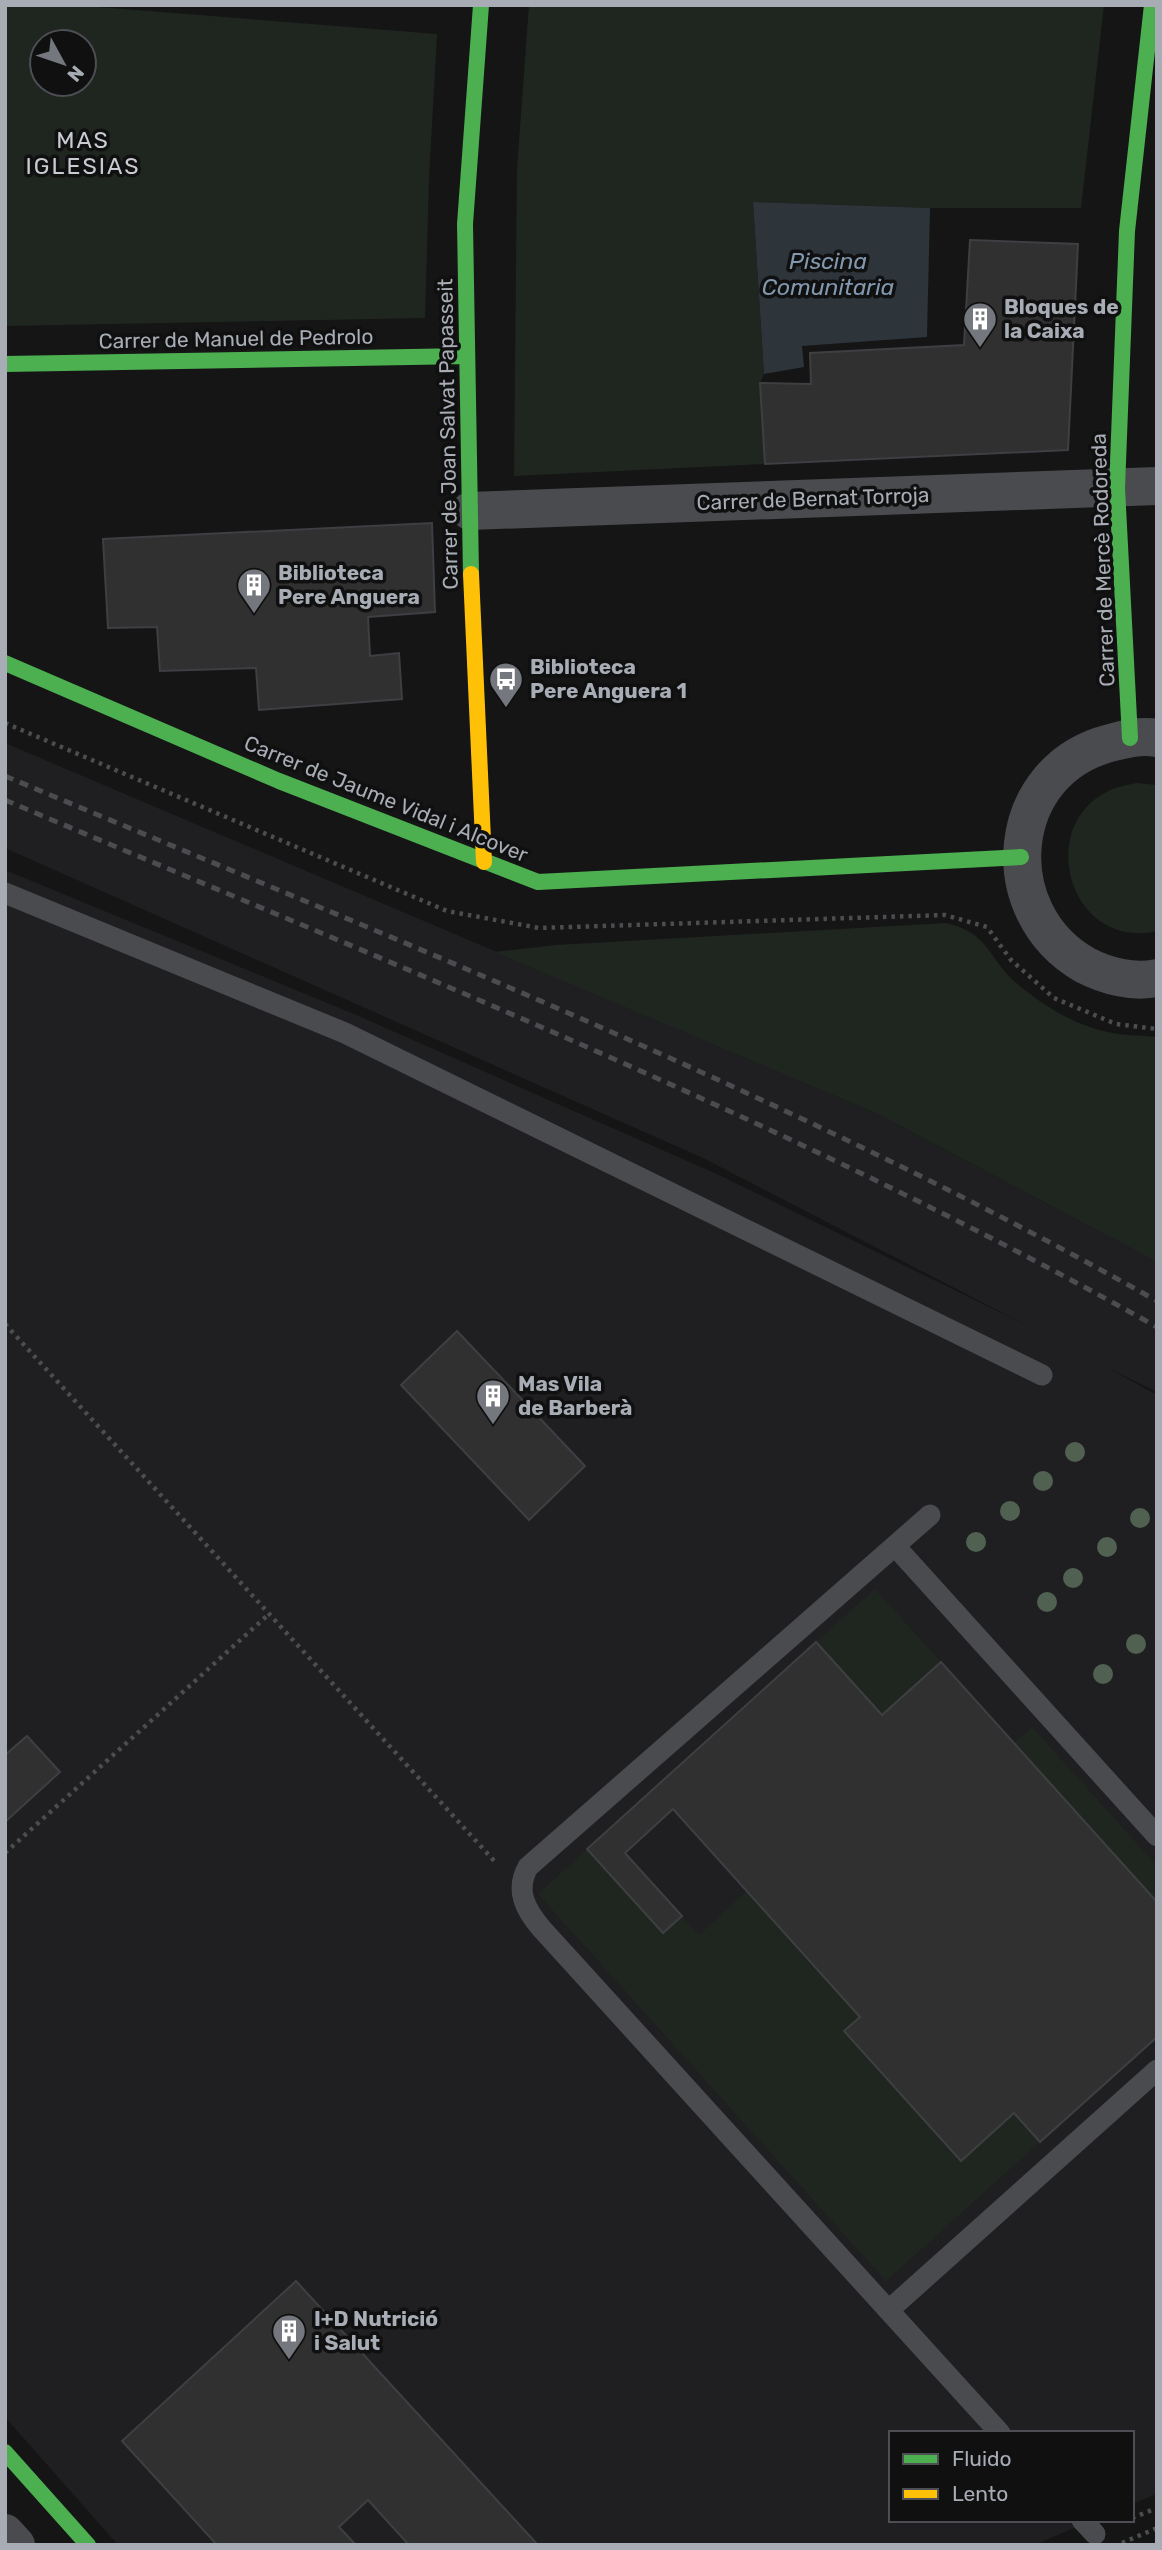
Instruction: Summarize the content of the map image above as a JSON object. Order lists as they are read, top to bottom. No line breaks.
{"streets":{"street":["Carrer de Manuel de Pedrolo","Carrer de Joan Salvat Papasseit","Carrer de Bernat Torroja","Carrer de Mercè Rodoreda","Carrer de Jaume Vidal i Alcover"]},"crossings":[["Carrer de Manuel de Pedrolo","Carrer de Joan Salvat Papasseit"],["Carrer de Joan Salvat Papasseit","Carrer de Bernat Torroja"],["Carrer de Joan Salvat Papasseit","Carrer de Jaume Vidal i Alcover"],["Carrer de Bernat Torroja","Carrer de Mercè Rodoreda"]],"districts":["MAS IGLESIAS"],"water":["Piscina Comunitaria"],"places":{"building":["Bloques de la Caixa","Biblioteca Pere Anguera","Mas Vila de Barberà","I+D Nutrició i Salut"],"bus stop":["Biblioteca Pere Anguera 1"]},"legend":["Fluido","Lento"],"north":"bottom right"}
